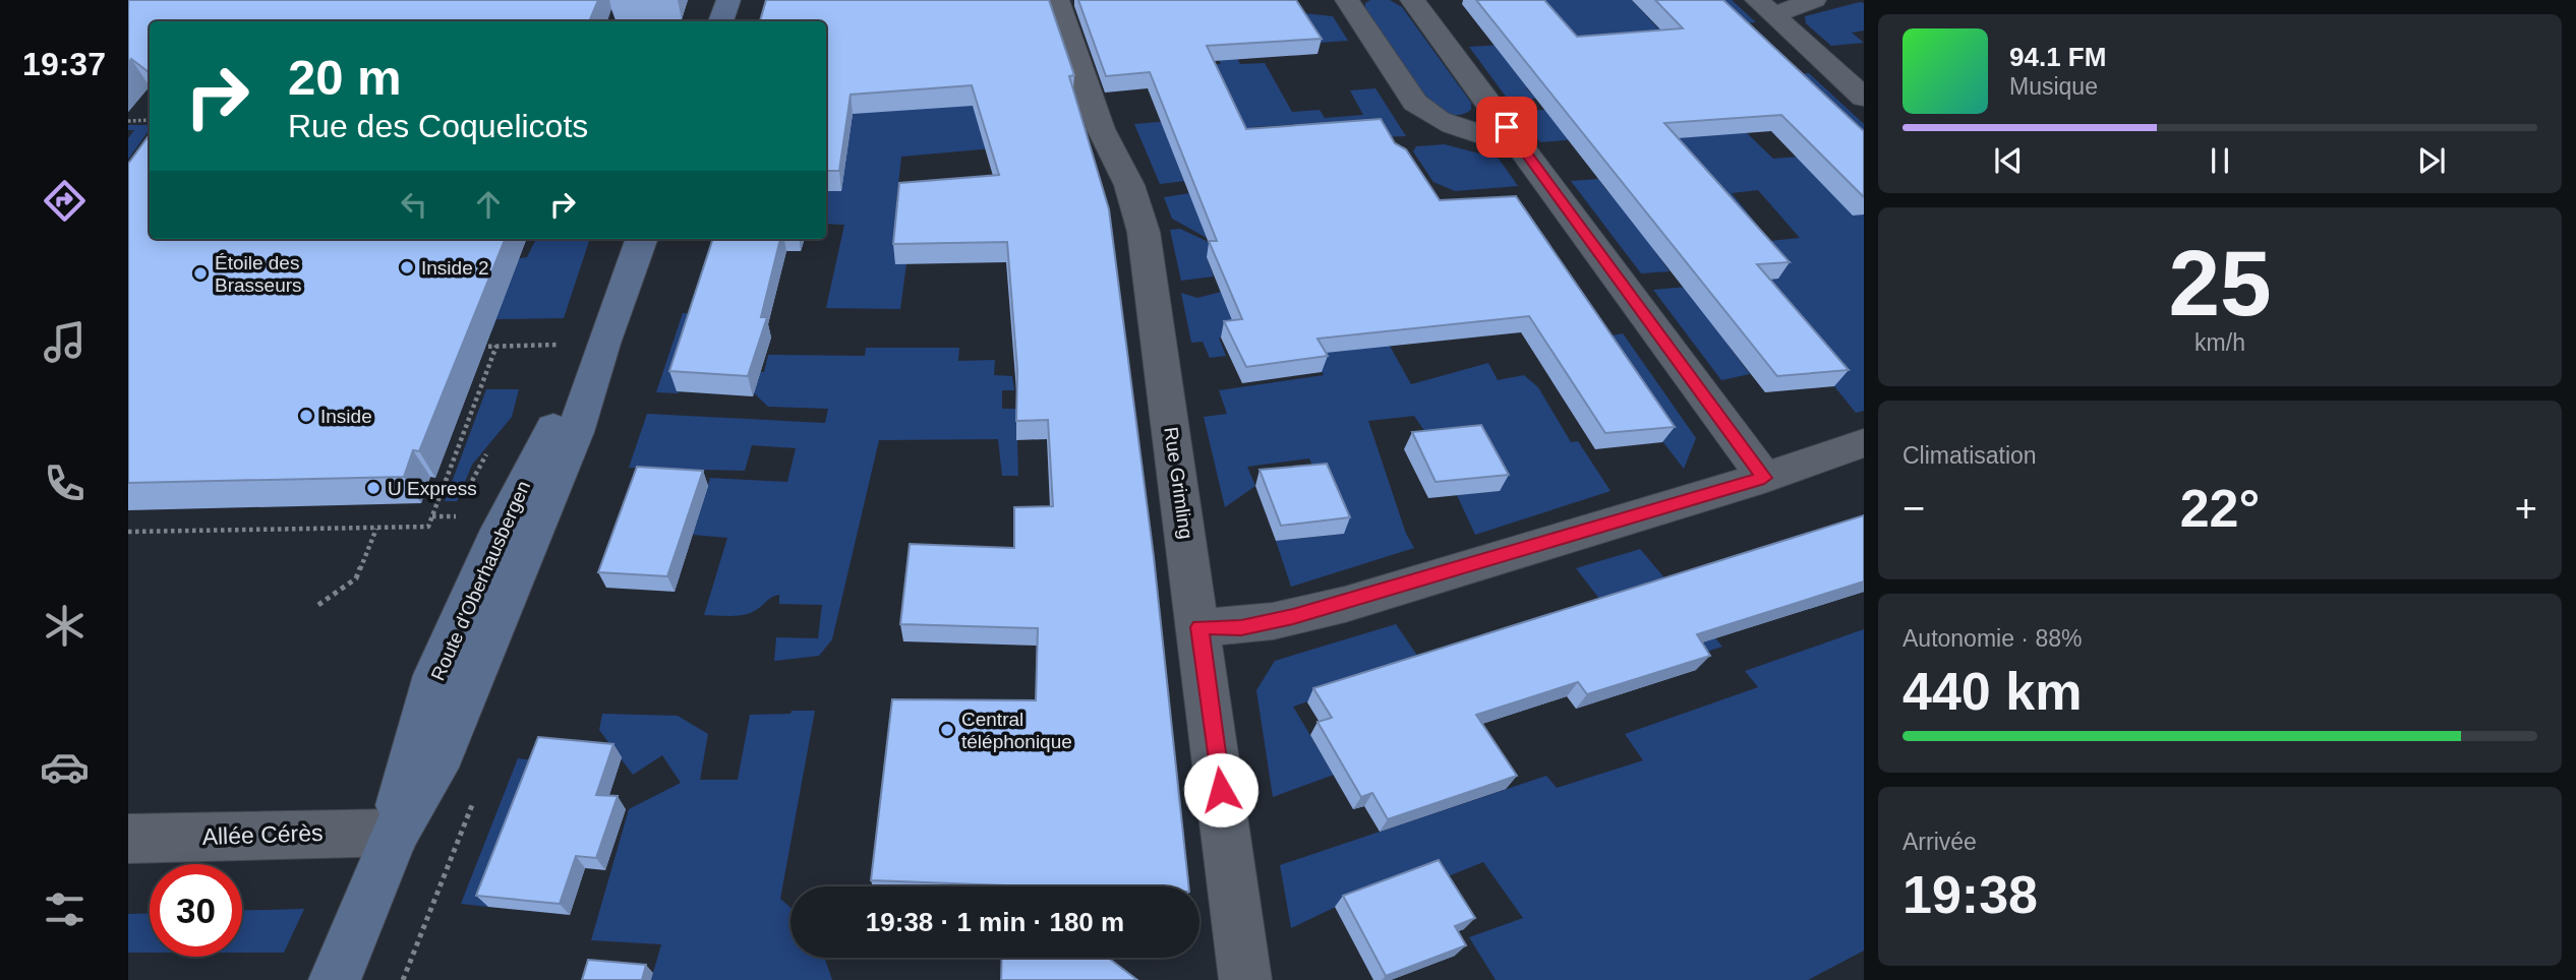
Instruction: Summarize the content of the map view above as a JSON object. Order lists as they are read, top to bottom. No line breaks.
{"streets":{"street":["Rue Grimling","Allée Cérès"]},"places":["Inside 2","Étoile des Brasseurs","Inside","U Express","Central téléphonique"],"page":{"tabs":"19:37","turn":["20 m","Rue des Coquelicots"],"song":["94.1 FM","Musique"],"tile":[["25","km/h"],"Climatisation",["Autonomie · 88%","440 km"],["Arrivée","19:38"]],"heat":["−","22°","+"],"limit":"30","trip":"19:38 · 1 min · 180 m"}}
